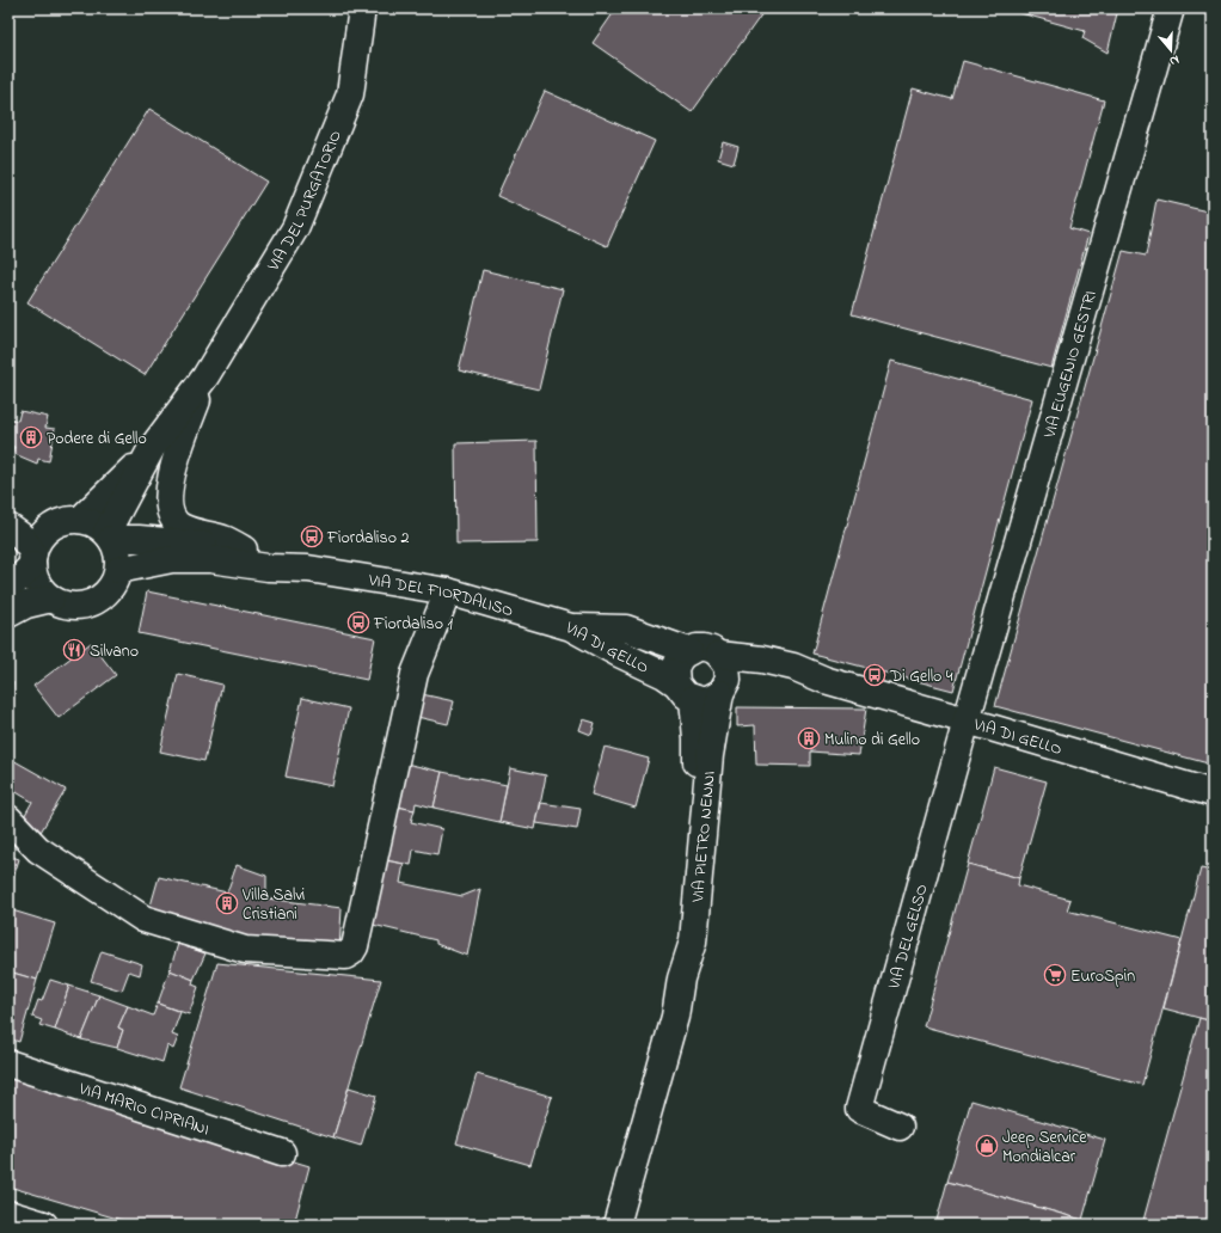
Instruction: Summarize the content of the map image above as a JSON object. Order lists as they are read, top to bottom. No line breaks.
{"streets":{"street":["VIA DEL PURGATORIO","VIA EUGENIO GESTRI","VIA DEL FIORDALISO","VIA DI GELLO","VIA PIETRO NENNI","VIA DEL GELSO","VIA MARIO CIPRIANI"]},"crossings":[["VIA EUGENIO GESTRI","VIA DI GELLO"],["VIA EUGENIO GESTRI","VIA DEL GELSO"],["VIA DEL FIORDALISO","VIA DI GELLO"],["VIA DI GELLO","VIA PIETRO NENNI"],["VIA DI GELLO","VIA DEL GELSO"]],"places":{"building":["Podere di Gello","Mulino di Gello","Villa Salvi Cristiani"],"bus stop":["Fiordaliso 2","Fiordaliso 1","Di Gello 4"],"restaurant":["Silvano"],"supermarket":["EuroSpin"],"shop":["Jeep Service Mondialcar"]},"north":"bottom"}
